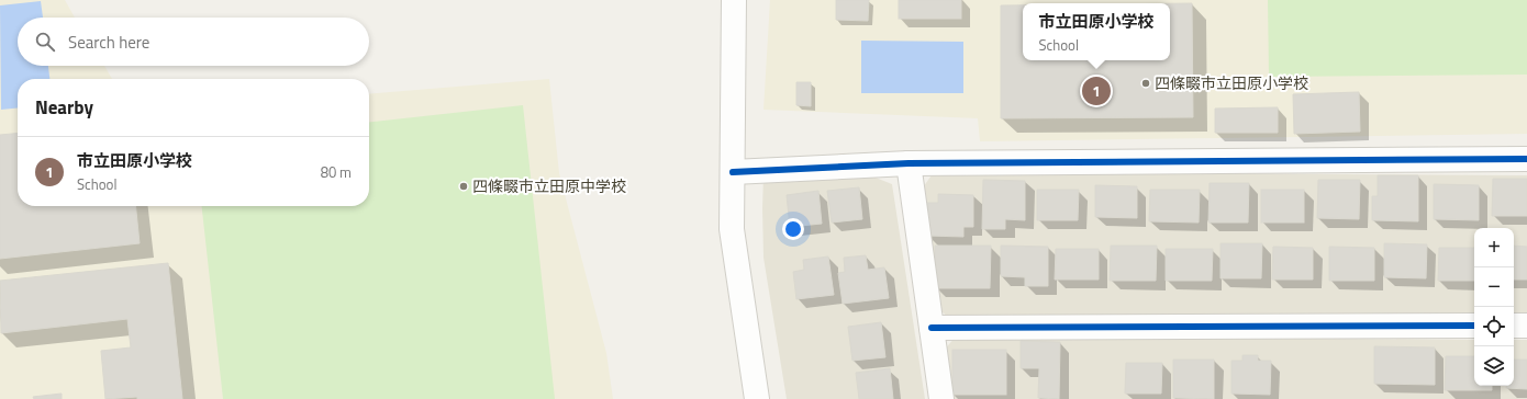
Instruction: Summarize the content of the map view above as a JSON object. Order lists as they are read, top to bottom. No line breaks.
{"places":["四條畷市立田原小学校","四條畷市立田原中学校"],"page":{"popup":["市立田原小学校","School"],"search":"Search here","pins":"1","heading":"Nearby","list":[{"mark":"1","name":"市立田原小学校","note":"School","value":"80 m"}],"map_buttons":["+","−"]}}
